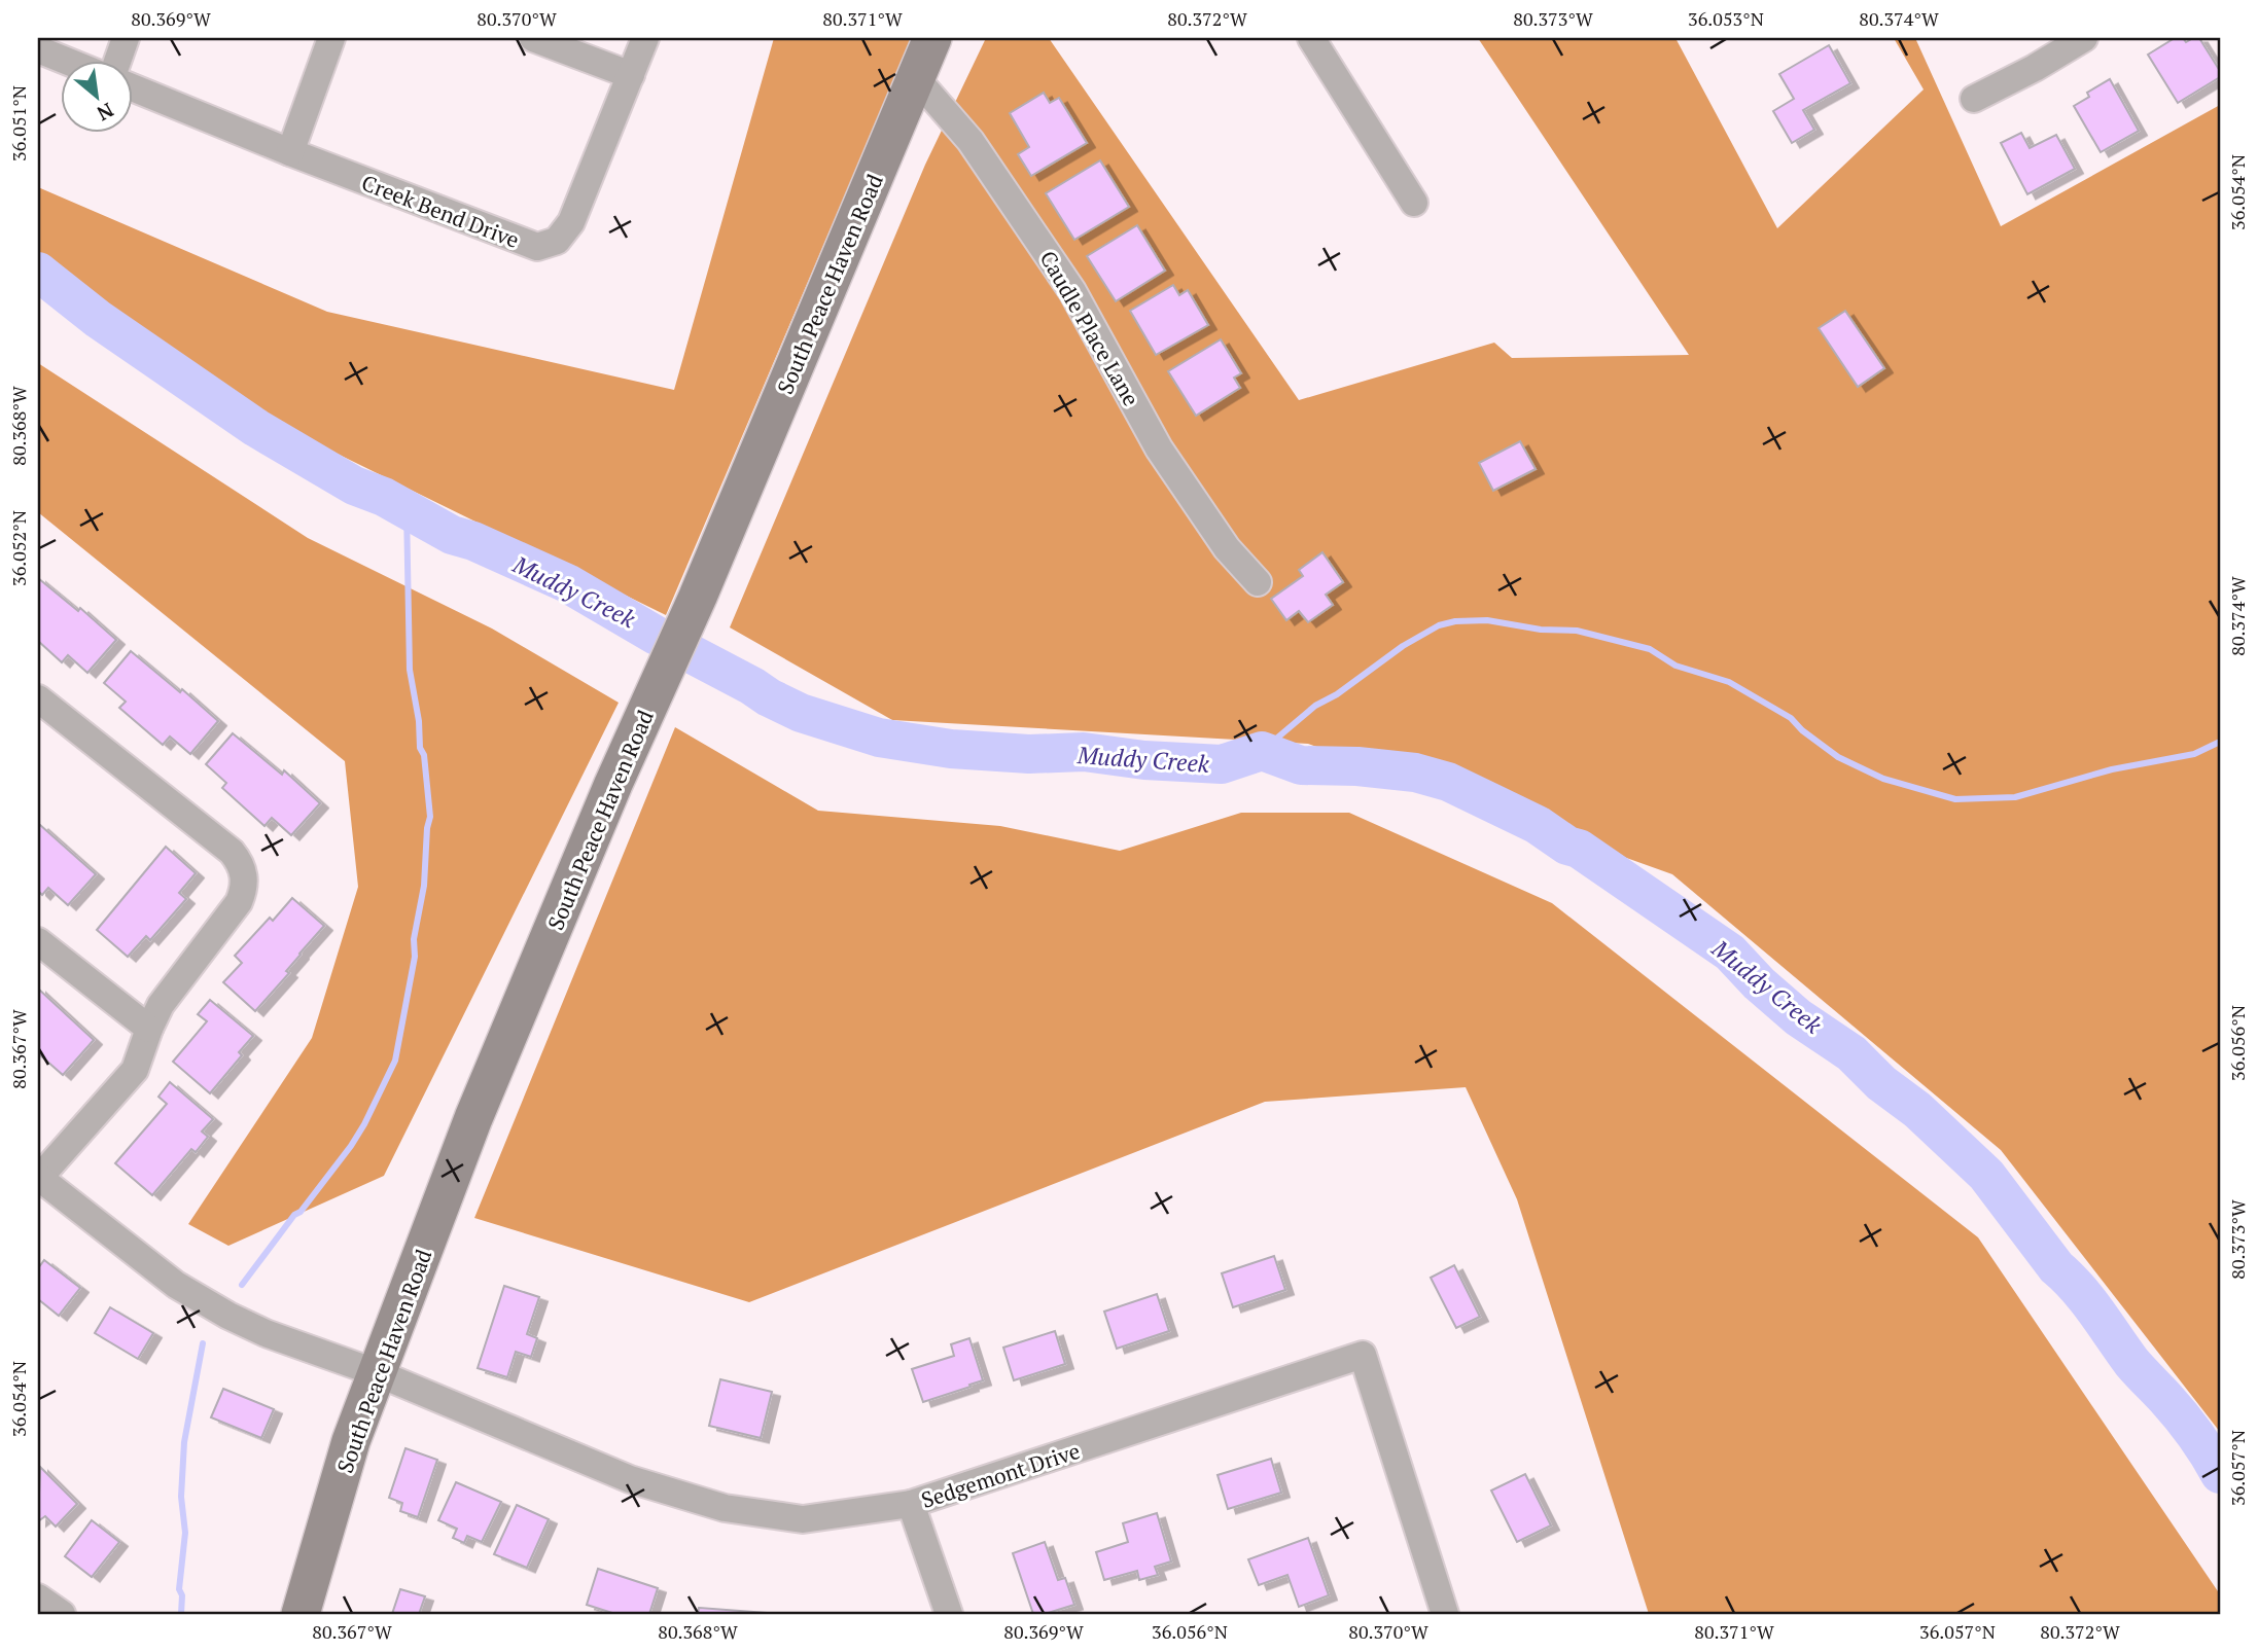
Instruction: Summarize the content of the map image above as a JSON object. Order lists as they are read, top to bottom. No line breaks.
{"streets":{"main road":["South Peace Haven Road"],"street":["Creek Bend Drive","Caudle Place Lane","Sedgemont Drive"]},"crossings":[["South Peace Haven Road","Caudle Place Lane"],["South Peace Haven Road","Sedgemont Drive"]],"water":["Muddy Creek"],"north":"bottom right","coordinates":["80.369°W","80.370°W","80.371°W","80.372°W","80.373°W","36.053°N","80.374°W","36.051°N","36.054°N","80.368°W","36.052°N","36.056°N","80.367°W","36.057°N"]}
